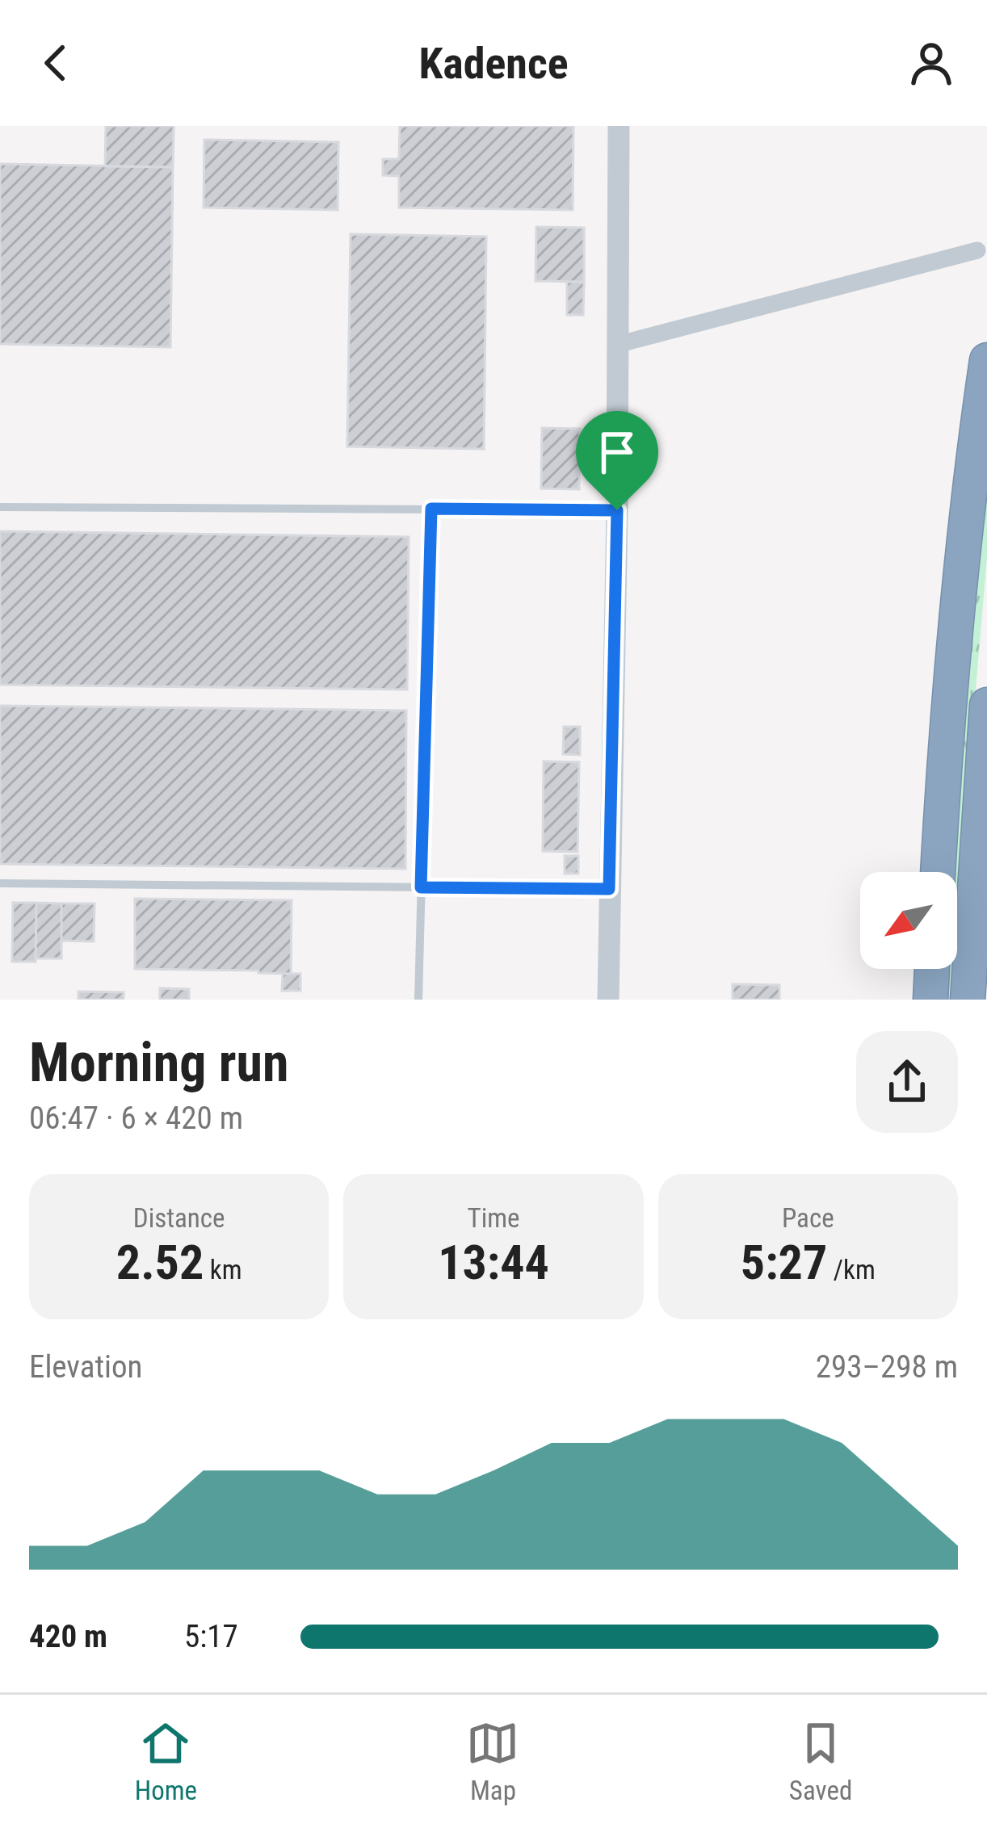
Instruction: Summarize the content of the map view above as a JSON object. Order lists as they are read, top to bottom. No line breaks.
{"north":"bottom left","page":{"header":"Kadence","heading":["Morning run","06:47 · 6 × 420 m"],"stats":[["Distance","2.52 km"],["Time","13:44"],["Pace","5:27 /km"]],"chart":["Elevation","293–298 m"],"list":[{"name":"420 m","note":"5:17"}],"tabs":["Home","Map","Saved"]}}
